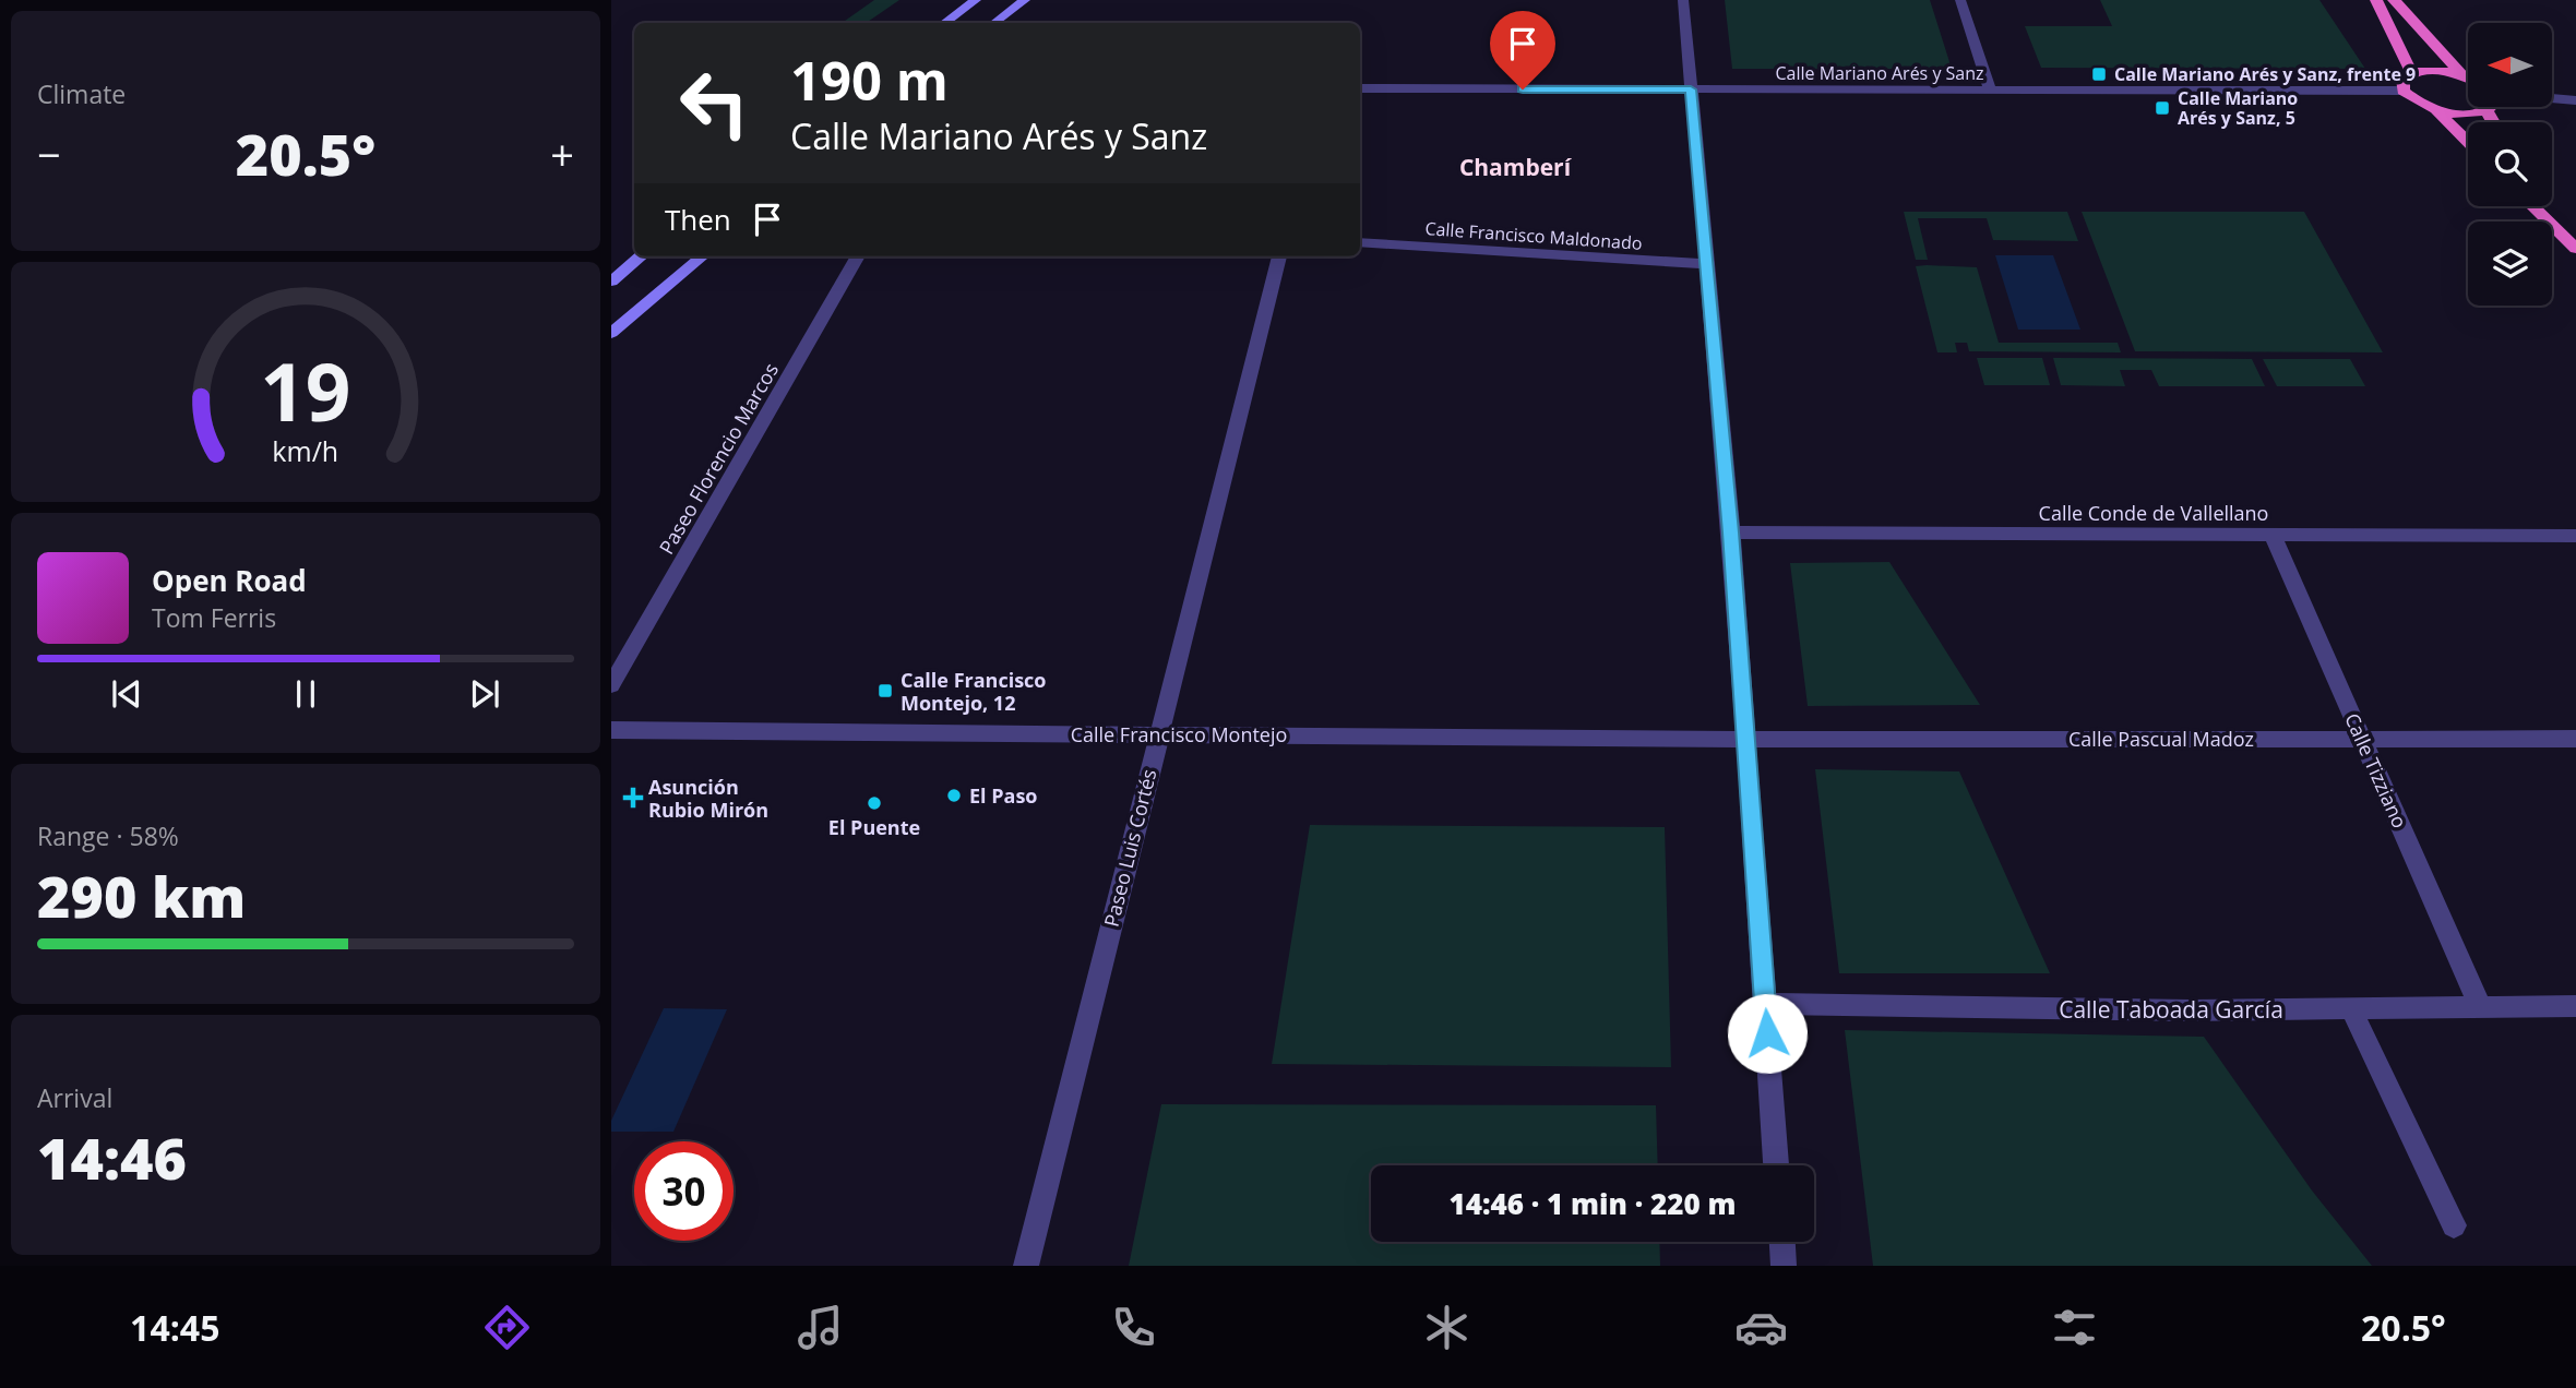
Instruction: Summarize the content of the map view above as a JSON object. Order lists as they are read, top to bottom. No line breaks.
{"streets":{"street":["Calle Mariano Arés y Sanz","Calle Francisco Maldonado","Paseo Florencio Marcos","Calle Conde de Vallellano","Calle Francisco Montejo","Calle Pascual Madoz","Calle Tizziano","Paseo Luis Cortés","Calle Taboada García"]},"crossings":[["Calle Conde de Vallellano","Calle Tizziano"],["Calle Francisco Montejo","Calle Pascual Madoz"],["Calle Francisco Montejo","Paseo Luis Cortés"],["Calle Pascual Madoz","Calle Tizziano"],["Calle Tizziano","Calle Taboada García"]],"districts":["Chamberí"],"places":{"transit":["Calle Mariano Arés y Sanz, frente 9","Calle Mariano Arés y Sanz, 5","Calle Francisco Montejo, 12"],"other":["El Paso","El Puente"],"health":["Asunción Rubio Mirón"]},"north":"left","page":{"tile":["Climate",["Range · 58%","290 km"],["Arrival","14:46"]],"turn":["190 m","Calle Mariano Arés y Sanz"],"heat":["−","20.5°","+"],"then":"Then","song":["Open Road","Tom Ferris"],"limit":"30","trip":"14:46 · 1 min · 220 m","tabs":["14:45","20.5°"],"gauge":["19","km/h"]}}
